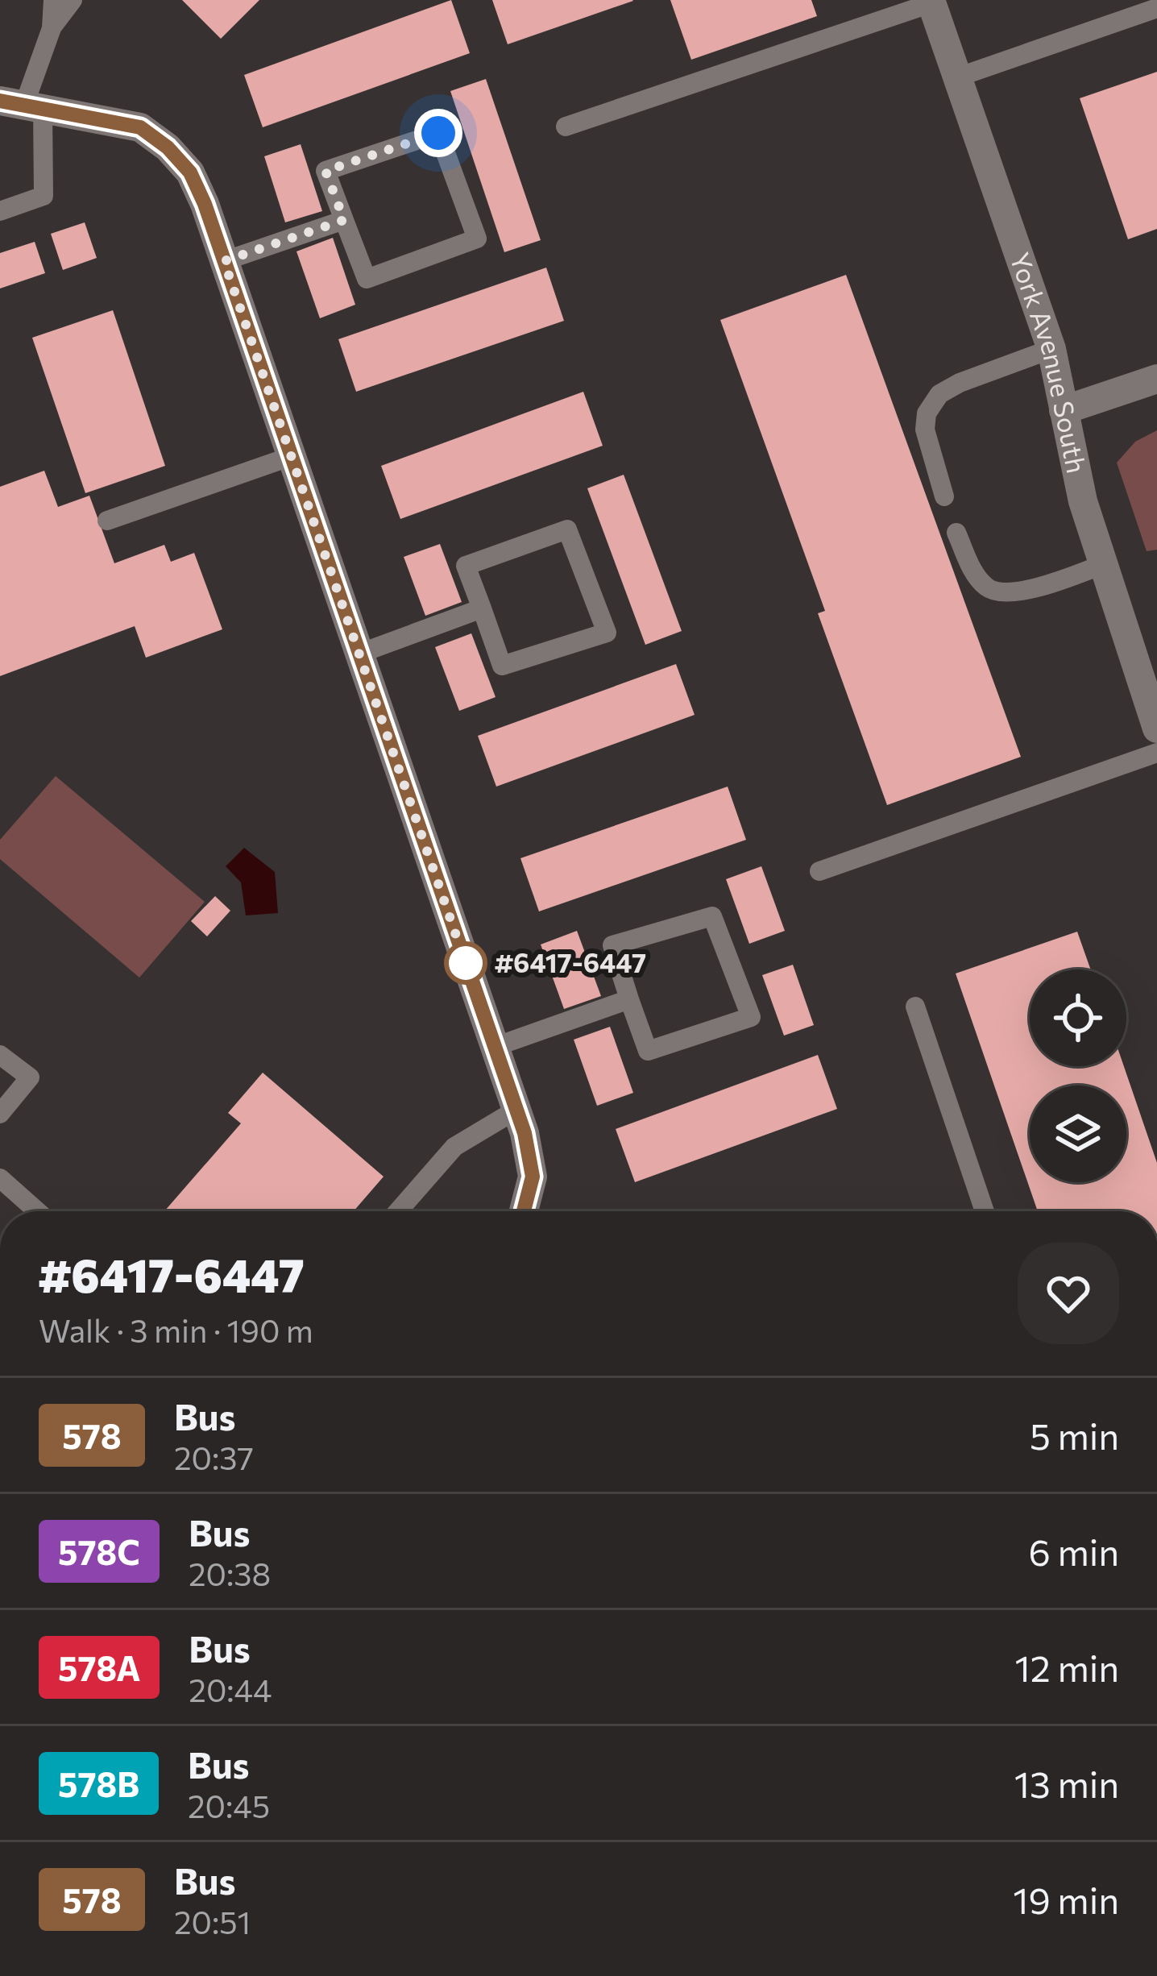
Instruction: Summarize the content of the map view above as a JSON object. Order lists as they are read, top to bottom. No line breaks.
{"streets":{"street":["York Avenue South"]},"places":["#6417-6447"],"lines":["bus line 578"],"page":{"heading":["#6417-6447","Walk · 3 min · 190 m"],"list":[{"mark":"578","name":"Bus","note":"20:37","value":"5 min"},{"mark":"578C","name":"Bus","note":"20:38","value":"6 min"},{"mark":"578A","name":"Bus","note":"20:44","value":"12 min"},{"mark":"578B","name":"Bus","note":"20:45","value":"13 min"},{"mark":"578","name":"Bus","note":"20:51","value":"19 min"}]}}
